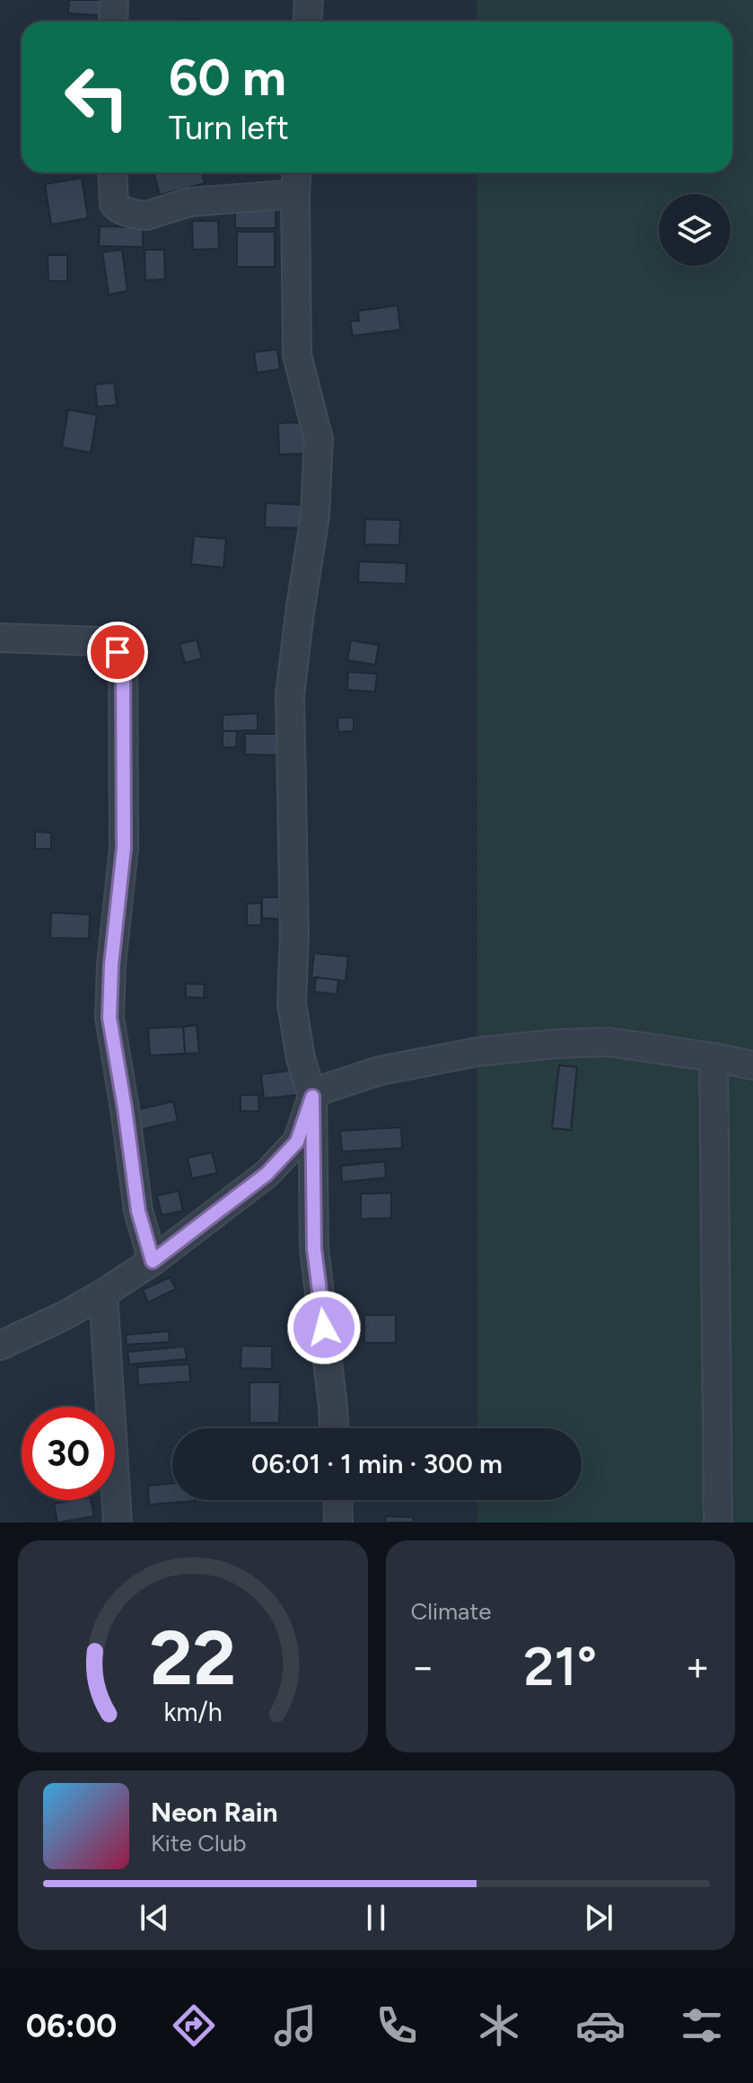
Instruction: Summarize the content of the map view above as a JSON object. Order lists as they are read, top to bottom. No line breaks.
{"page":{"turn":["60 m","Turn left"],"limit":"30","trip":"06:01 · 1 min · 300 m","tile":"Climate","heat":["−","21°","+"],"song":["Neon Rain","Kite Club"],"tabs":"06:00","gauge":["22","km/h"]}}
